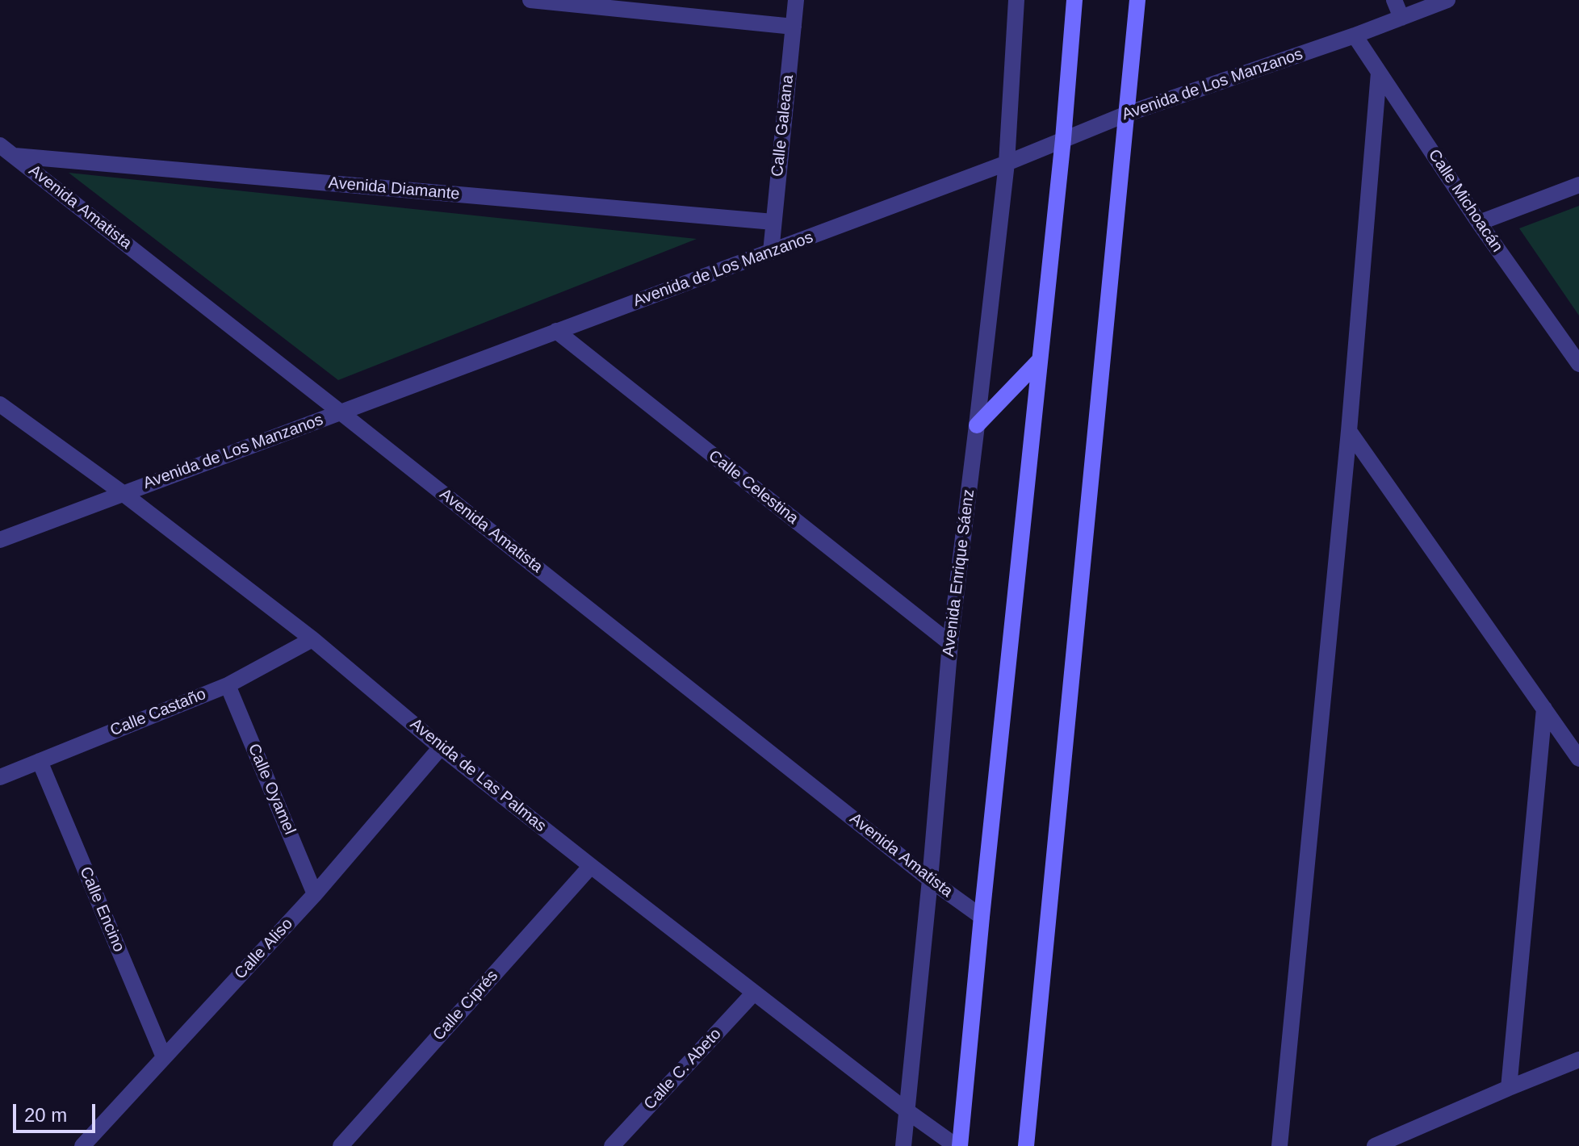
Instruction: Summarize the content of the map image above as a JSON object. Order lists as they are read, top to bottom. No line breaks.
{"streets":{"street":["Avenida de Los Manzanos","Calle Galeana","Avenida Diamante","Calle Michoacán","Avenida Amatista","Calle Celestina","Avenida Enrique Sáenz","Calle Castaño","Avenida de Las Palmas","Calle Oyamel","Calle Encino","Calle Aliso","Calle Ciprés","Calle C. Abeto"]},"crossings":[["Avenida de Los Manzanos","Calle Galeana"],["Avenida de Los Manzanos","Calle Michoacán"],["Avenida de Los Manzanos","Avenida Amatista"],["Avenida de Los Manzanos","Calle Celestina"],["Avenida de Los Manzanos","Avenida Enrique Sáenz"],["Avenida de Los Manzanos","Avenida de Las Palmas"],["Calle Galeana","Avenida Diamante"],["Avenida Diamante","Avenida Amatista"],["Avenida Amatista","Avenida Enrique Sáenz"],["Calle Celestina","Avenida Enrique Sáenz"],["Avenida Enrique Sáenz","Avenida de Las Palmas"],["Calle Castaño","Avenida de Las Palmas"],["Calle Castaño","Calle Oyamel"],["Calle Castaño","Calle Encino"],["Avenida de Las Palmas","Calle Aliso"],["Avenida de Las Palmas","Calle Ciprés"],["Avenida de Las Palmas","Calle C. Abeto"],["Calle Oyamel","Calle Aliso"],["Calle Encino","Calle Aliso"]],"scale_bar":"20 m"}
